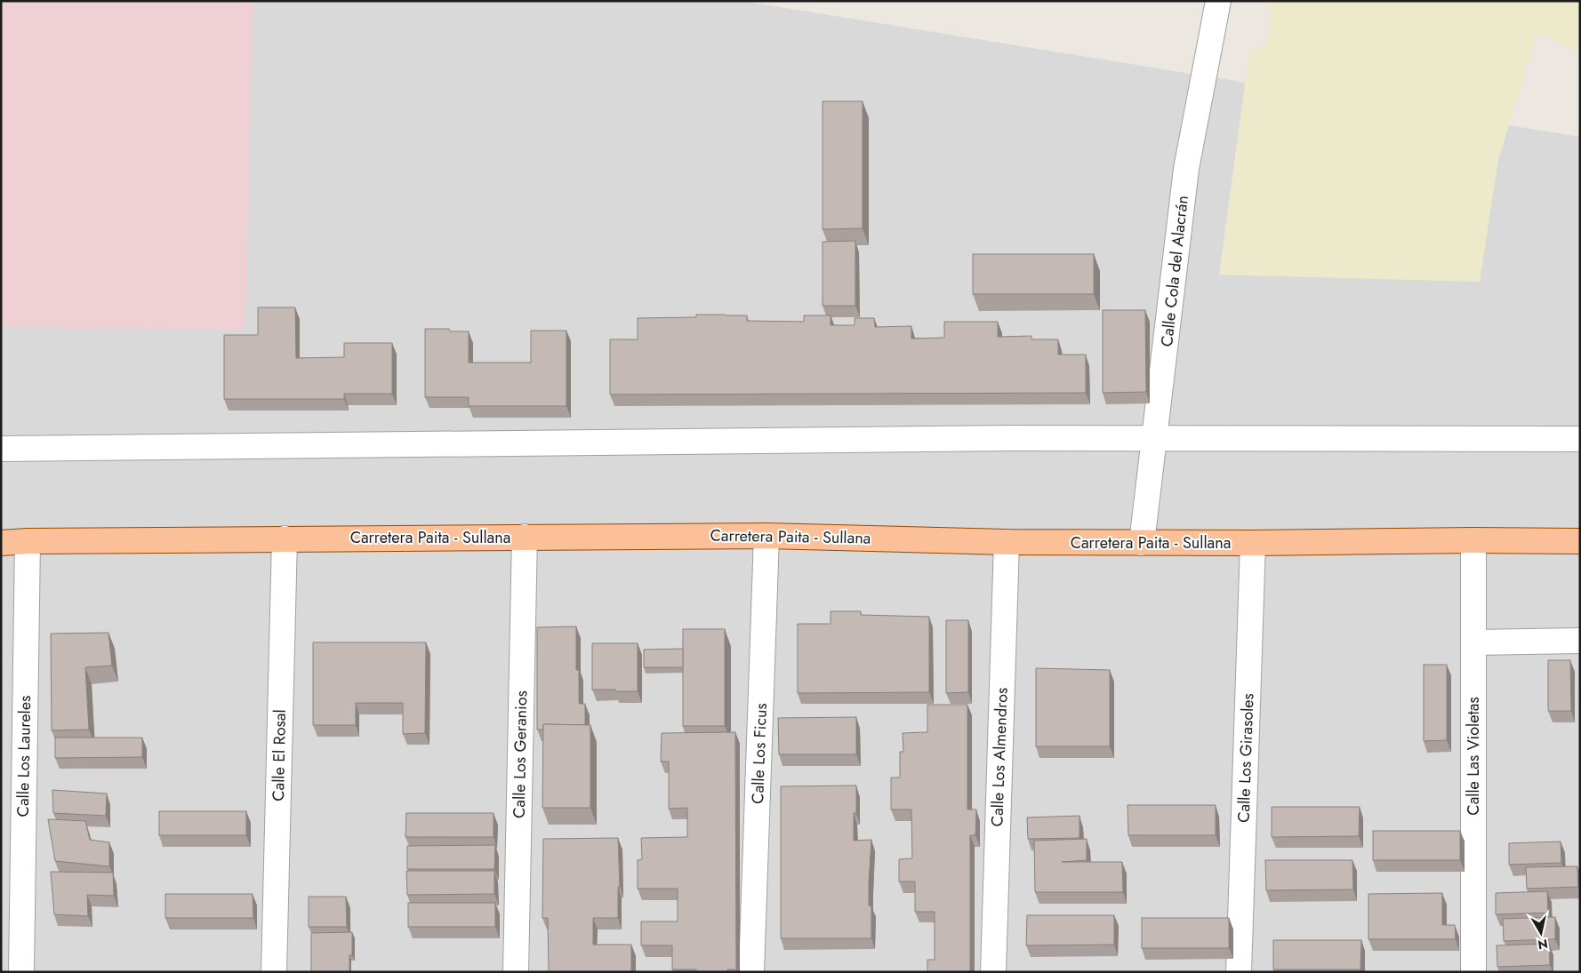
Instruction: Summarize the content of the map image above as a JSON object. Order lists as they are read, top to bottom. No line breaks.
{"streets":{"main road":["Carretera Paita - Sullana"],"street":["Calle Cola del Alacrán","Calle Los Ficus","Calle Los Geranios","Calle El Rosal","Calle Los Laureles","Calle Las Violetas","Calle Los Almendros","Calle Los Girasoles"]},"crossings":[["Calle Cola del Alacrán","Carretera Paita - Sullana"],["Carretera Paita - Sullana","Calle Los Ficus"],["Carretera Paita - Sullana","Calle Los Geranios"],["Carretera Paita - Sullana","Calle El Rosal"],["Carretera Paita - Sullana","Calle Los Laureles"],["Carretera Paita - Sullana","Calle Las Violetas"],["Carretera Paita - Sullana","Calle Los Almendros"],["Carretera Paita - Sullana","Calle Los Girasoles"]],"north":"bottom"}
